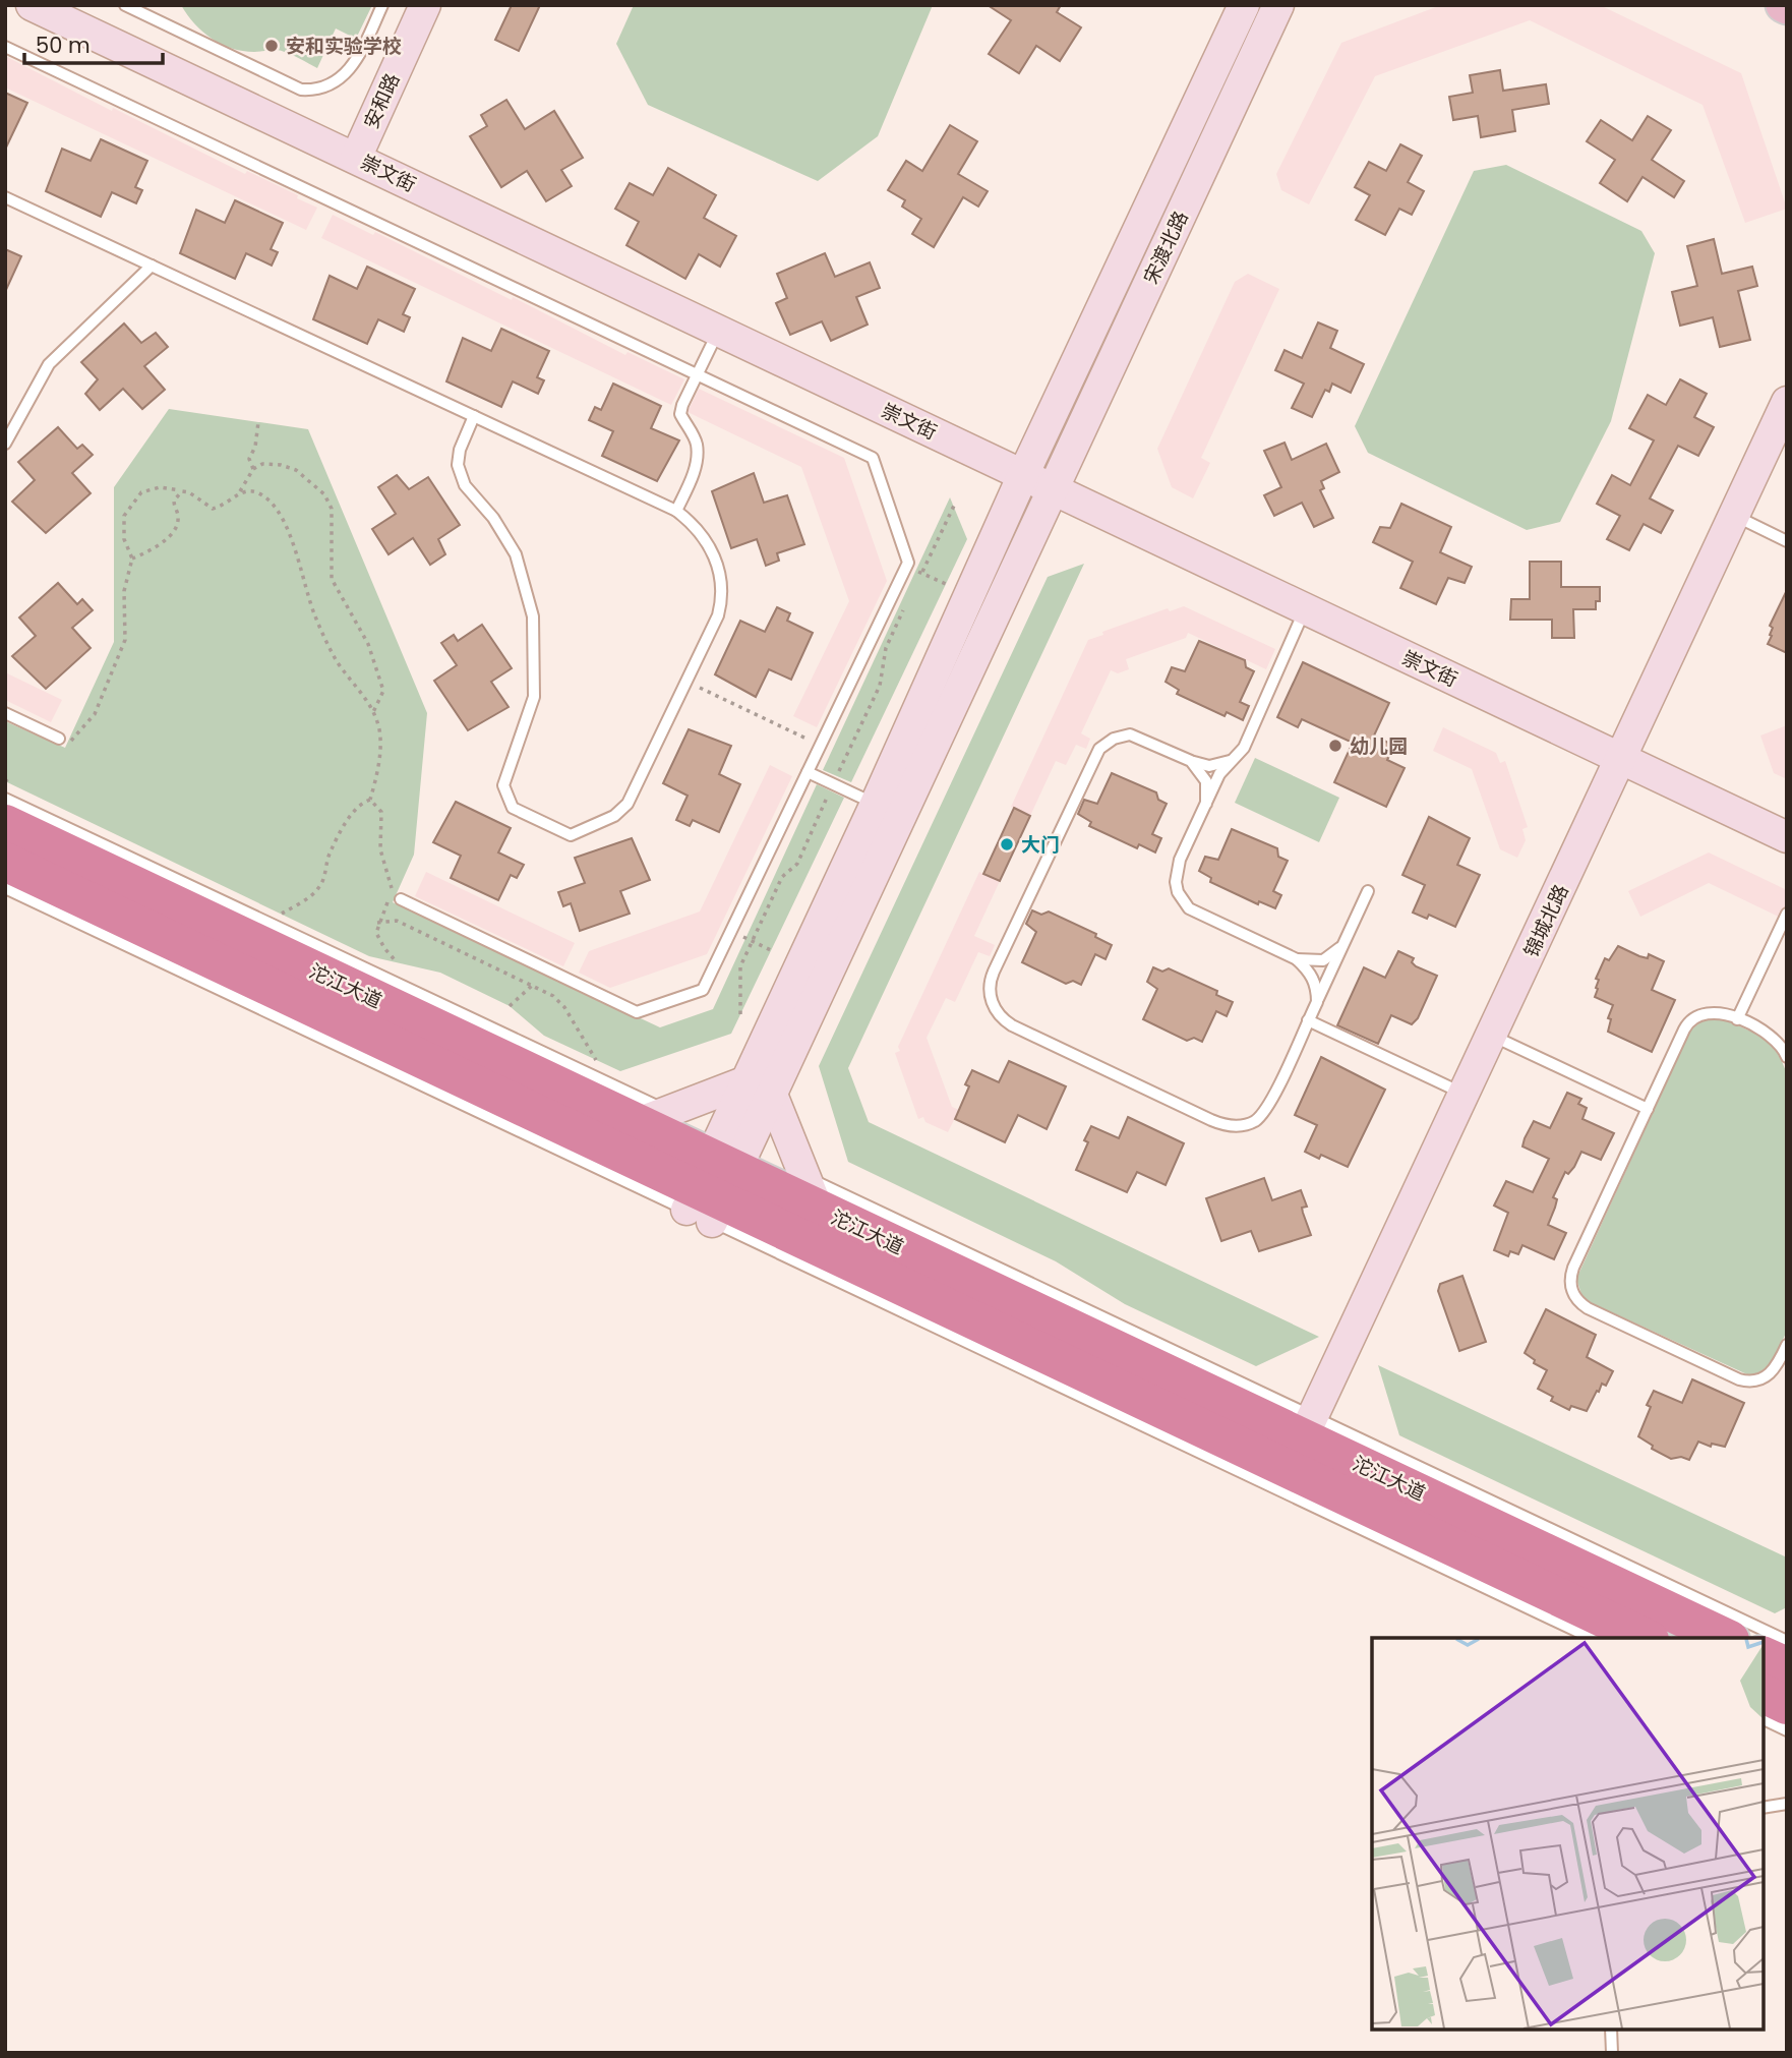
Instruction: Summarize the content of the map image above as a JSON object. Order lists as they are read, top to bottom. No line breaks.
{"streets":{"highway":["沱江大道"],"street":["安和路","崇文街","宋渡北路","锦城北路"]},"crossings":[["安和路","崇文街"],["崇文街","宋渡北路"],["崇文街","锦城北路"],["锦城北路","沱江大道"]],"places":["安和实验学校","幼儿园","大门"],"scale_bar":"50 m"}
